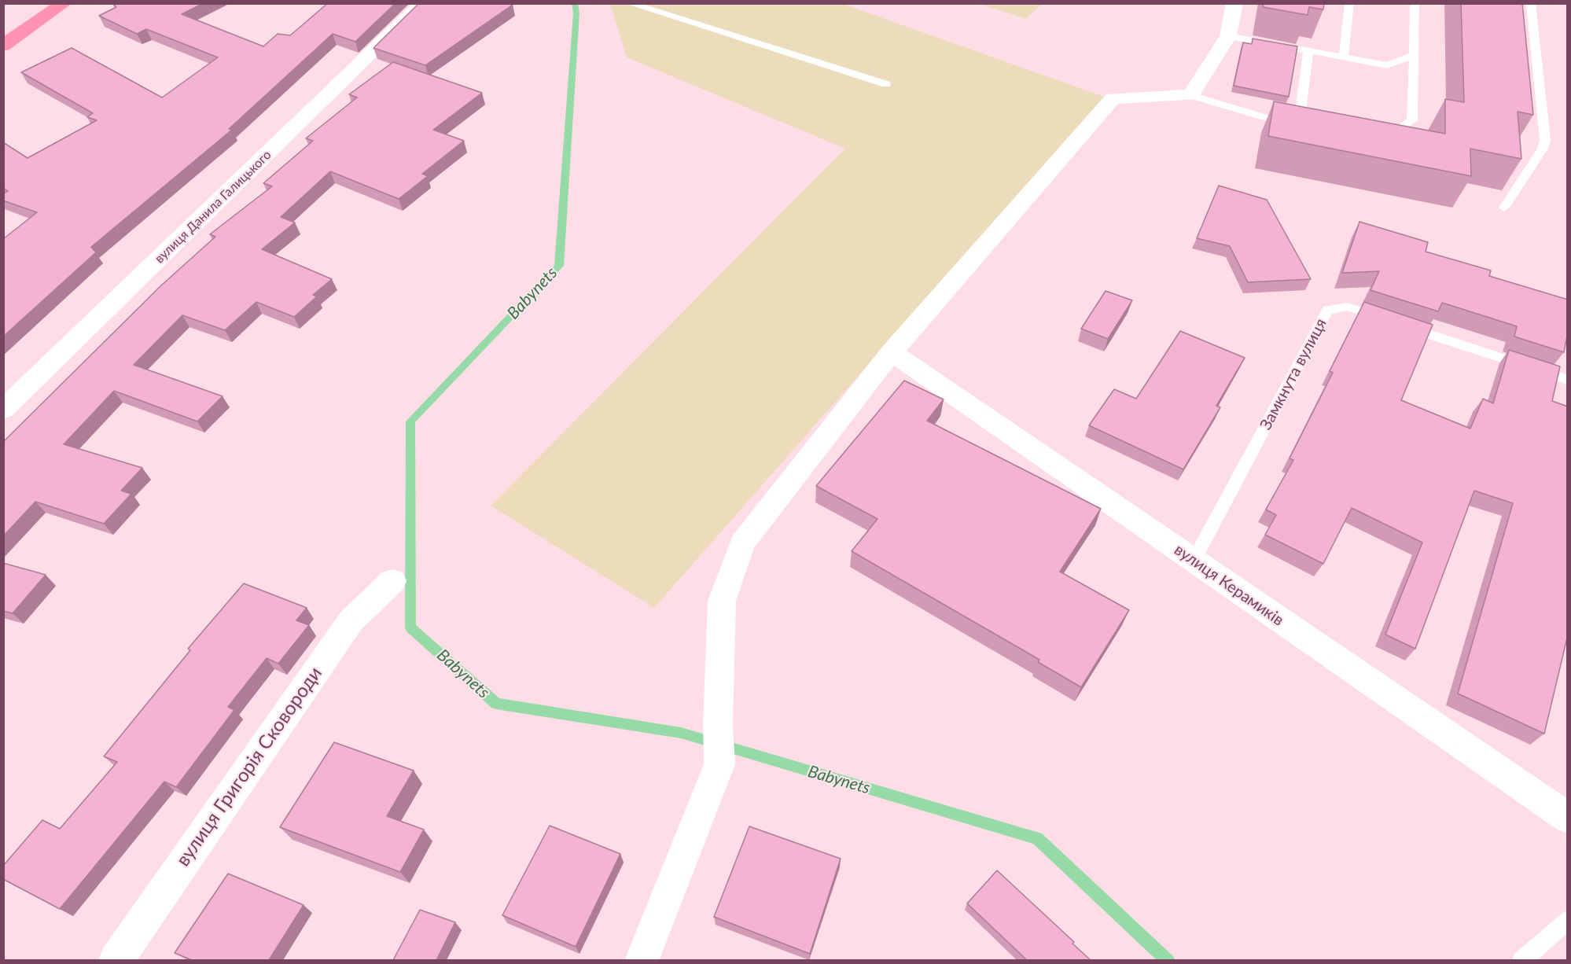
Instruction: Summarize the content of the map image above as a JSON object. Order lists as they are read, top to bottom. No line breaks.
{"streets":{"street":["вулиця Данила Галицького","вулиця Керамиків","вулиця Григорія Сковороди"],"lane":["Замкнута вулиця"]},"crossings":[["Замкнута вулиця","вулиця Керамиків"]],"water":["Babynets"]}
